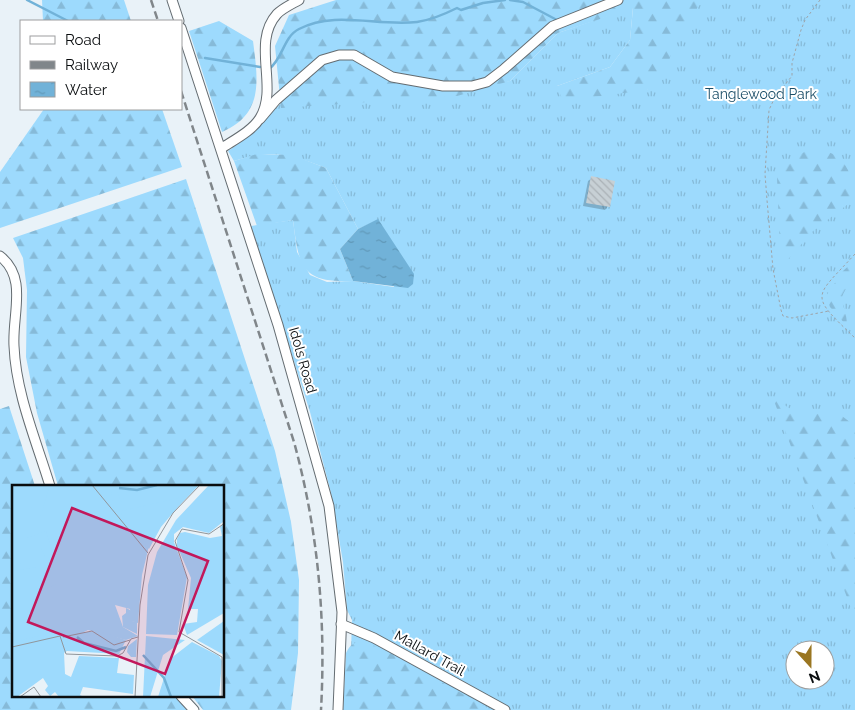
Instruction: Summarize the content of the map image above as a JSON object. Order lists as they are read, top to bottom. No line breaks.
{"streets":{"street":["Idols Road","Mallard Trail"]},"crossings":[["Idols Road","Mallard Trail"]],"parks":["Tanglewood Park"],"legend":["Road","Railway","Water"],"north":"bottom"}
